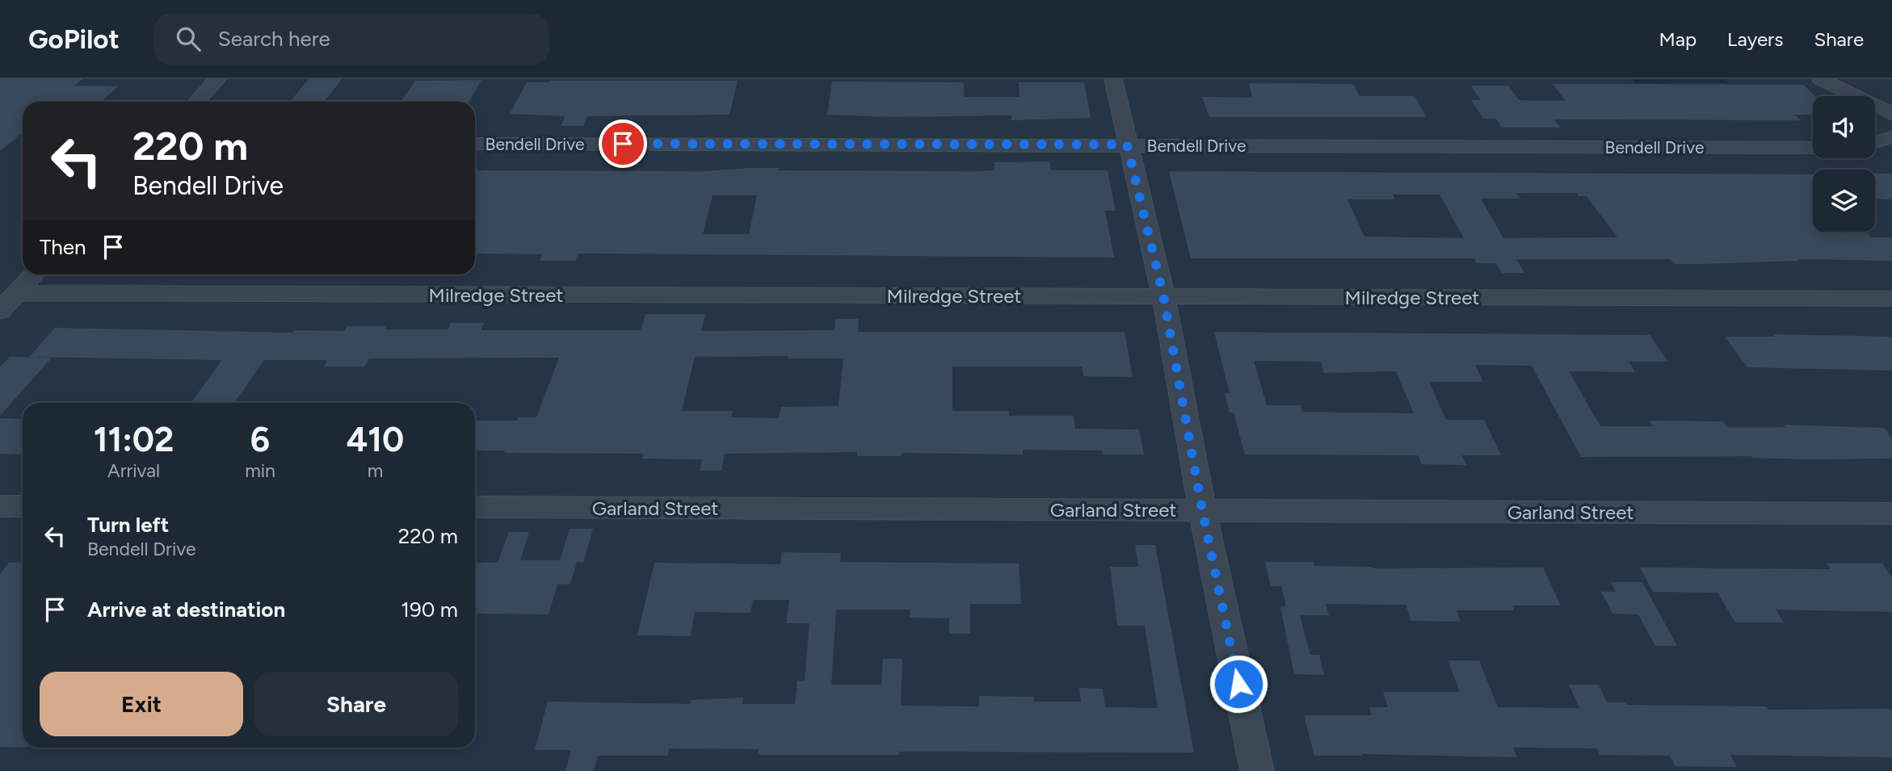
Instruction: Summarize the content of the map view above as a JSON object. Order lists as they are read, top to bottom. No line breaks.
{"streets":{"street":["Bendell Drive","Milredge Street","Garland Street"]},"page":{"header":"GoPilot","search":"Search here","nav":["Map","Layers","Share"],"turn":["220 m","Bendell Drive"],"then":"Then","eta":["11:02","Arrival","6","min","410","m"],"list":[{"name":"Turn left","note":"Bendell Drive","value":"220 m"},{"name":"Arrive at destination","value":"190 m"}],"buttons":["Exit","Share"]}}
